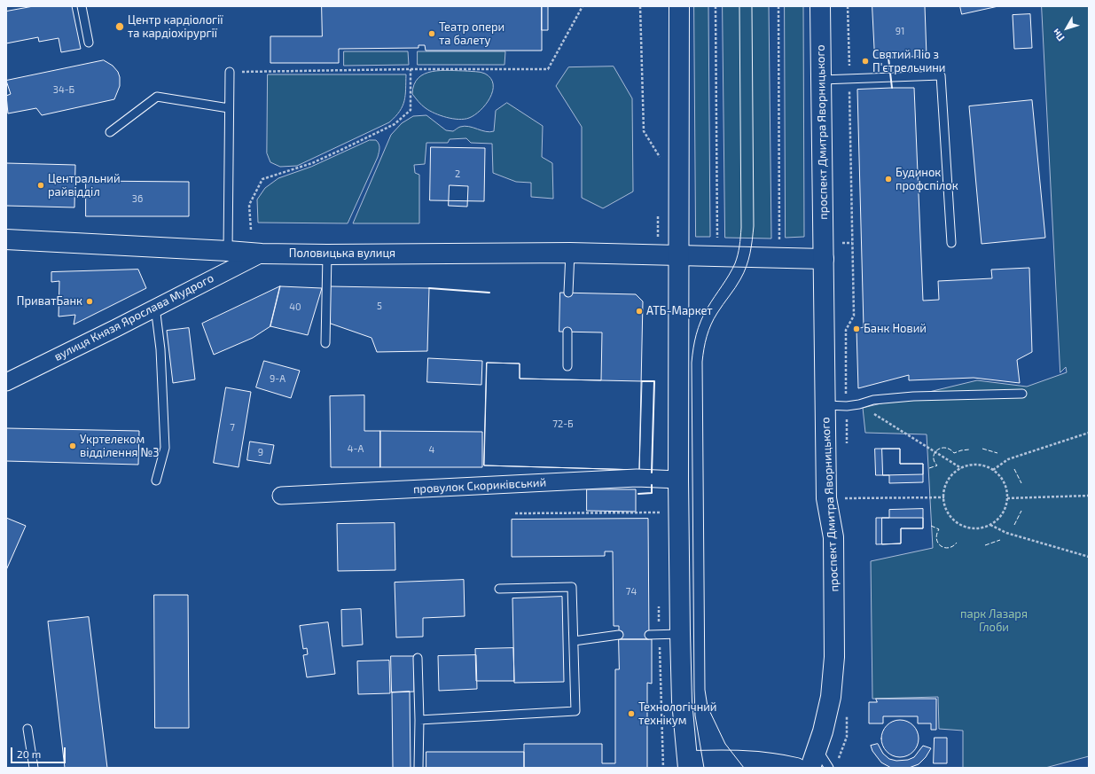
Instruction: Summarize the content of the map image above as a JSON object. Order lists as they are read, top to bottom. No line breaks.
{"streets":{"main road":["проспект Дмитра Яворницького","Половицька вулиця"],"street":["вулиця Князя Ярослава Мудрого","провулок Скориківський"]},"crossings":[["Половицька вулиця","вулиця Князя Ярослава Мудрого"]],"parks":["парк Лазаря Глоби"],"places":["Центр кардіології та кардіохірургії","Театр опери та балету","Святий Піо з П'єтрельчини","Будинок профспілок","Центральний райвідділ","ПриватБанк","АТБ-Маркет","Банк Новий","Укртелеком відділення №3","Технологічний технікум"],"house_numbers":["91","34-Б","2","36","5","40","9-А","72-Б","7","4-А","4","9","74"],"scale_bar":"20 m","north":"bottom left"}
